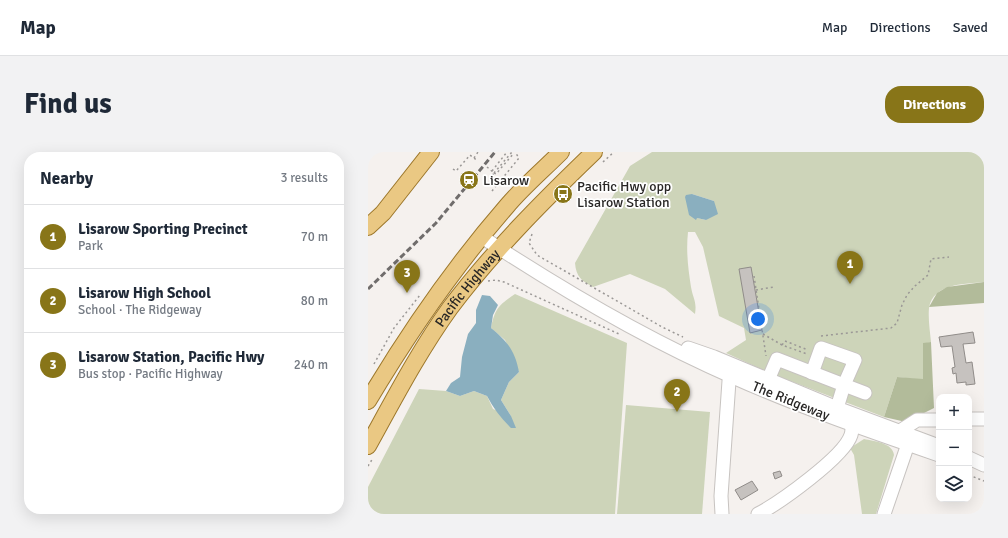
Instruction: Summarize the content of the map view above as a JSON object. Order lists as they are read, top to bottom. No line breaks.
{"streets":{"main road":["Pacific Highway"],"street":["The Ridgeway"]},"crossings":[["Pacific Highway","The Ridgeway"]],"places":{"station":["Lisarow"],"bus stop":["Pacific Hwy opp Lisarow Station"]},"page":{"header":"Map","nav":["Map","Directions","Saved"],"buttons":"Directions","title":"Find us","heading":["Nearby","3 results"],"list":[{"mark":"1","name":"Lisarow Sporting Precinct","note":"Park","value":"70 m"},{"mark":"2","name":"Lisarow High School","note":"School · The Ridgeway","value":"80 m"},{"mark":"3","name":"Lisarow Station, Pacific Hwy","note":"Bus stop · Pacific Highway","value":"240 m"}],"pins":["1","3","2"],"map_buttons":["+","−"]}}
